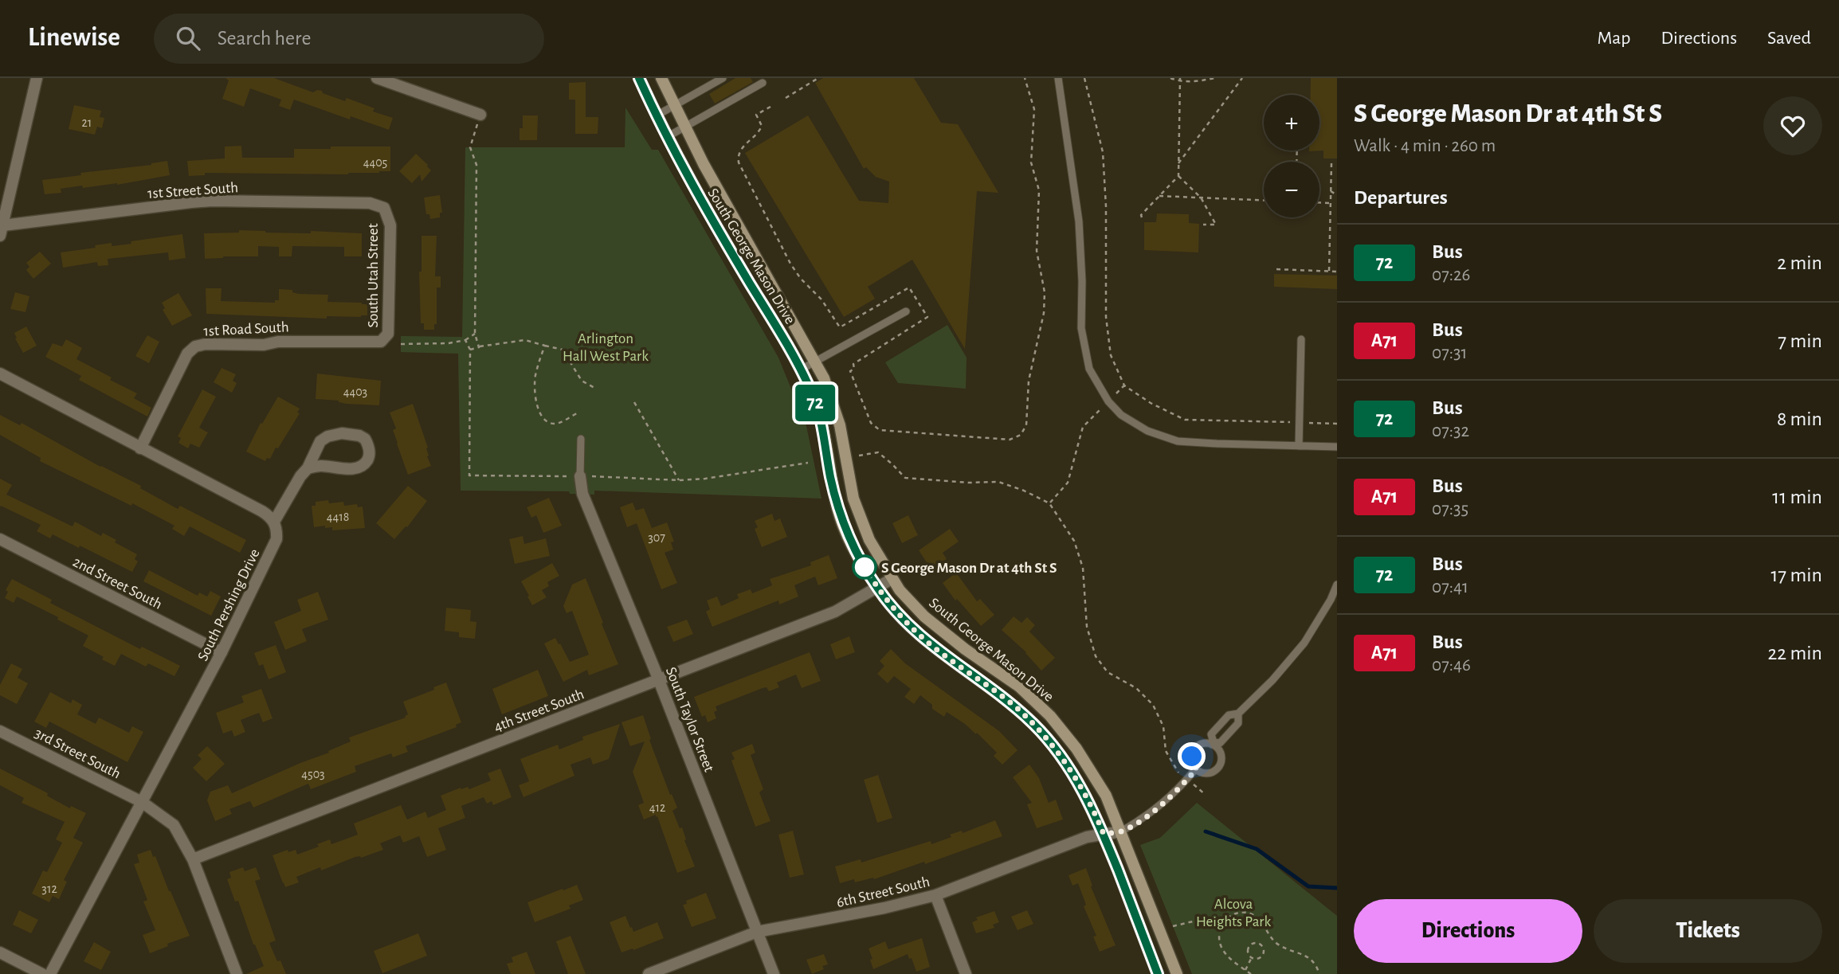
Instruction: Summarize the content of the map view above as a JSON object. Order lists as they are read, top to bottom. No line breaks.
{"streets":{"main road":["South George Mason Drive"],"street":["1st Street South","South Utah Street","1st Road South","2nd Street South","South Pershing Drive","4th Street South","South Taylor Street","3rd Street South","6th Street South"]},"crossings":[["1st Street South","South Utah Street"],["South George Mason Drive","4th Street South"],["South George Mason Drive","6th Street South"],["South Utah Street","1st Road South"],["2nd Street South","South Pershing Drive"],["South Pershing Drive","3rd Street South"],["4th Street South","South Taylor Street"],["4th Street South","3rd Street South"],["South Taylor Street","6th Street South"]],"parks":["Arlington Hall West Park","Alcova Heights Park"],"places":["S George Mason Dr at 4th St S"],"lines":["bus line 72"],"house_numbers":["21","4405","4403","4418","307","4503","412","312"],"page":{"header":"Linewise","search":"Search here","nav":["Map","Directions","Saved"],"on_map":"72","heading":[["S George Mason Dr at 4th St S","Walk · 4 min · 260 m"],"Departures"],"map_buttons":["+","−"],"list":[{"mark":"72","name":"Bus","note":"07:26","value":"2 min"},{"mark":"A71","name":"Bus","note":"07:31","value":"7 min"},{"mark":"72","name":"Bus","note":"07:32","value":"8 min"},{"mark":"A71","name":"Bus","note":"07:35","value":"11 min"},{"mark":"72","name":"Bus","note":"07:41","value":"17 min"},{"mark":"A71","name":"Bus","note":"07:46","value":"22 min"}],"buttons":["Directions","Tickets"]}}
